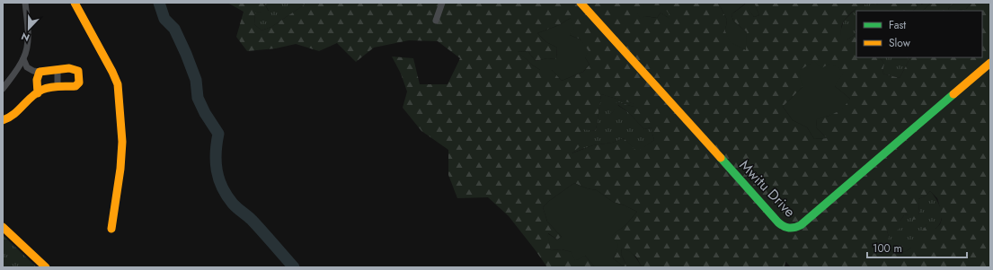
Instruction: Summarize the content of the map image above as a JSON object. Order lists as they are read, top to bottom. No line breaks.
{"streets":{"street":["Mwitu Drive"]},"legend":["Fast","Slow"],"scale_bar":"100 m","north":"bottom"}
